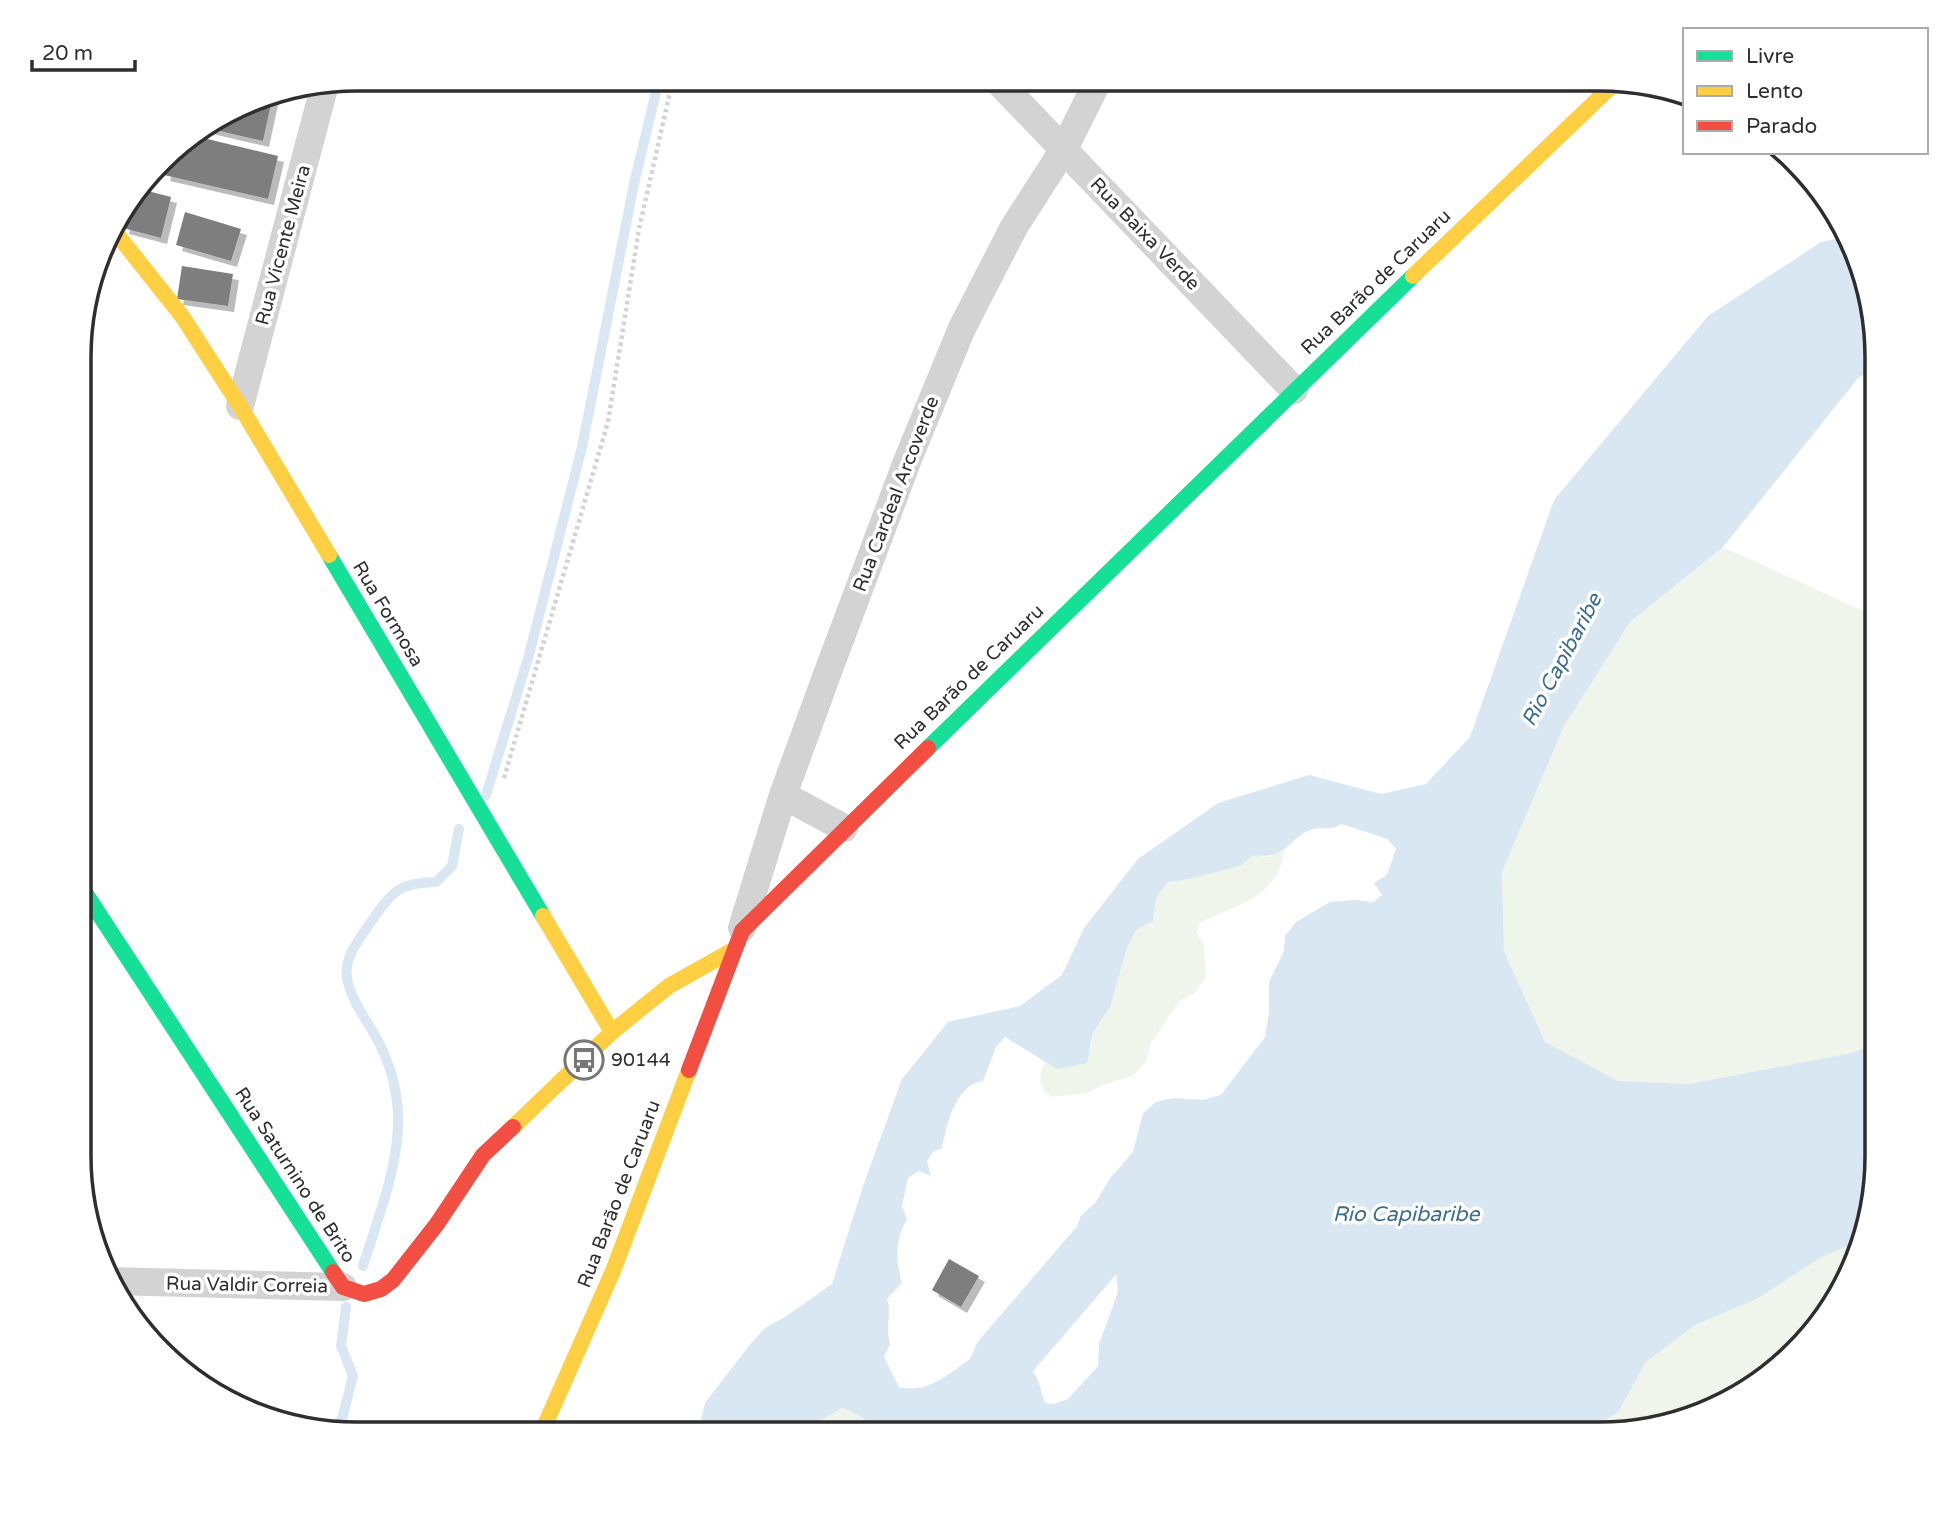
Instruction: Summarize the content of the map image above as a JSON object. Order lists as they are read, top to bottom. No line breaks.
{"streets":{"street":["Rua Baixa Verde","Rua Vicente Meira","Rua Barão de Caruaru","Rua Cardeal Arcoverde","Rua Formosa","Rua Saturnino de Brito","Rua Valdir Correia"]},"crossings":[["Rua Baixa Verde","Rua Barão de Caruaru"],["Rua Baixa Verde","Rua Cardeal Arcoverde"],["Rua Vicente Meira","Rua Formosa"],["Rua Barão de Caruaru","Rua Cardeal Arcoverde"],["Rua Barão de Caruaru","Rua Saturnino de Brito"],["Rua Cardeal Arcoverde","Rua Saturnino de Brito"],["Rua Formosa","Rua Saturnino de Brito"],["Rua Saturnino de Brito","Rua Valdir Correia"]],"water":["Rio Capibaribe"],"places":{"bus stop":["90144"]},"legend":["Livre","Lento","Parado"],"scale_bar":"20 m"}
